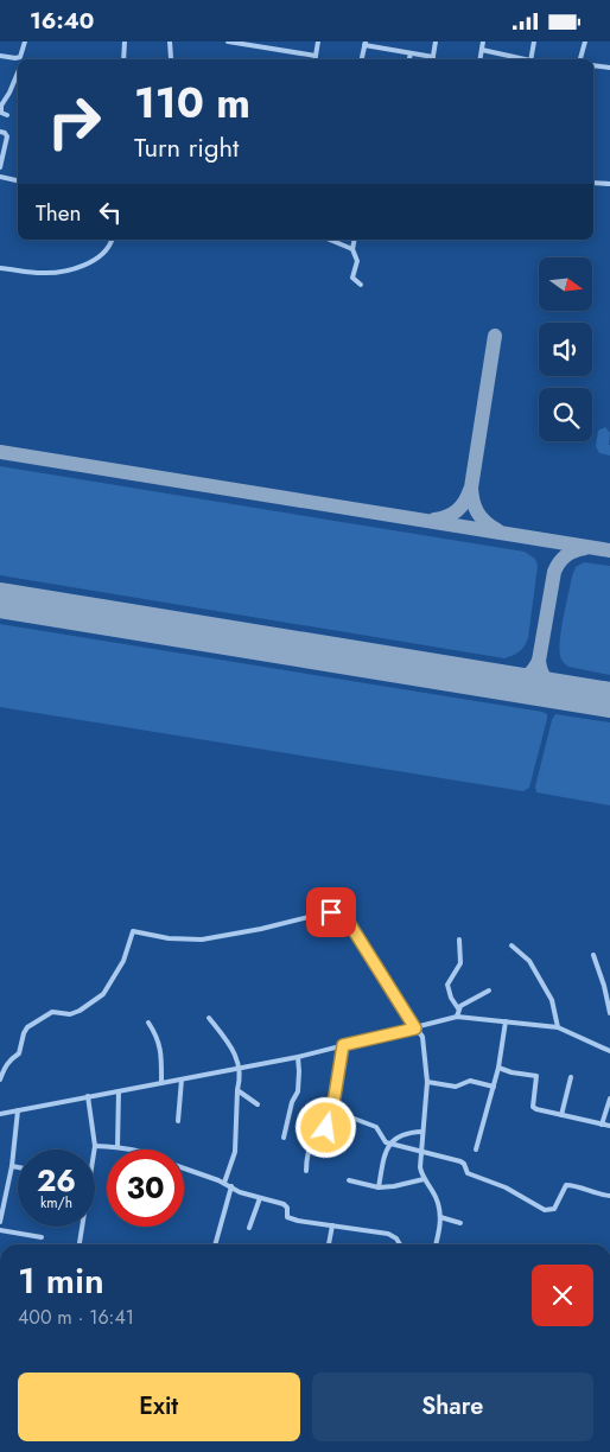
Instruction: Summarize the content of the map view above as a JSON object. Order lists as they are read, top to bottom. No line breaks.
{"north":"right","page":{"status":"16:40","turn":["110 m","Turn right"],"then":"Then","speed":"26 km/h","limit":"30","heading":["1 min","400 m · 16:41"],"buttons":["Exit","Share"]}}
